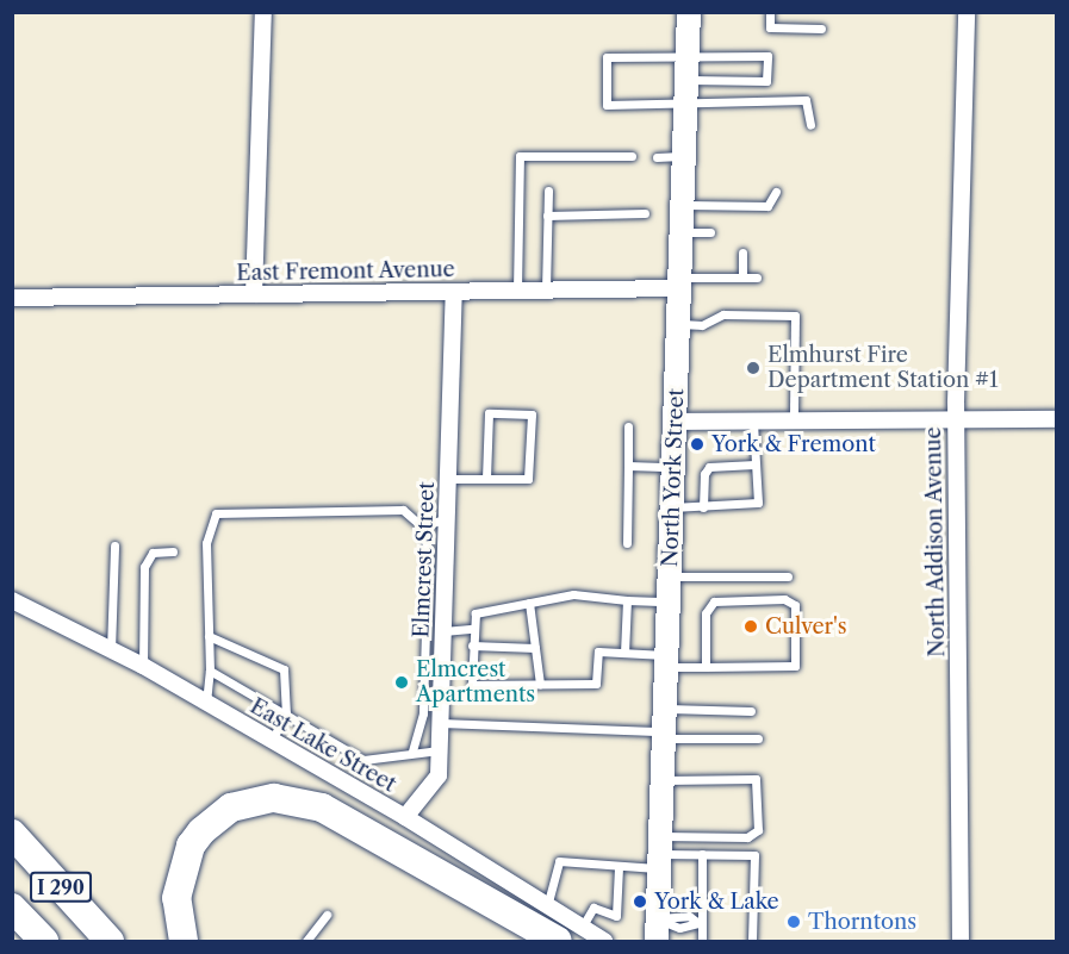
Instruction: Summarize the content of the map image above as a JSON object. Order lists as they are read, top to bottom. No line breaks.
{"streets":{"highway":["I 290"],"main road":["North York Street"],"street":["East Fremont Avenue","North Addison Avenue","Elmcrest Street","East Lake Street"]},"crossings":[["East Fremont Avenue","North York Street"],["East Fremont Avenue","Elmcrest Street"],["Elmcrest Street","East Lake Street"]],"places":["Elmhurst Fire Department Station #1","York & Fremont","Culver's","Elmcrest Apartments","York & Lake","Thorntons"]}
